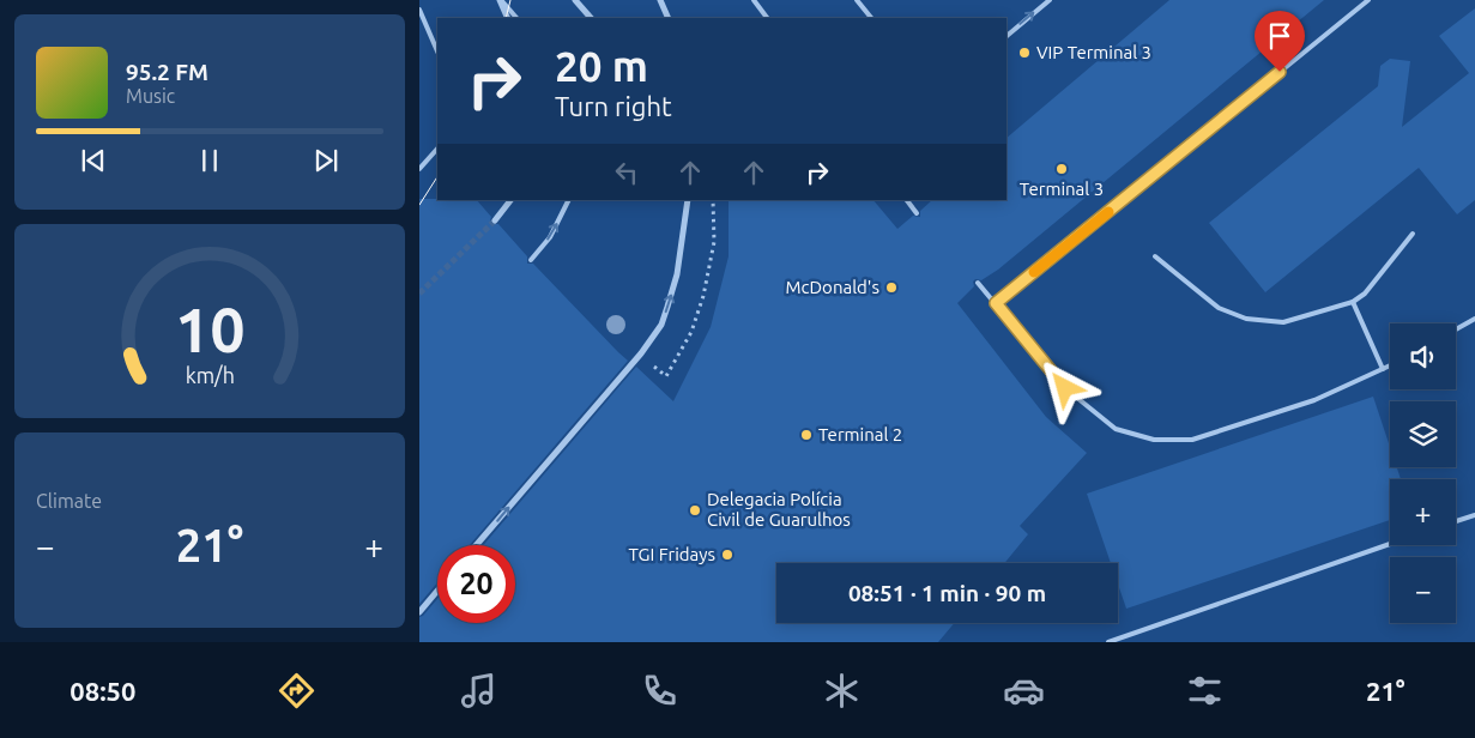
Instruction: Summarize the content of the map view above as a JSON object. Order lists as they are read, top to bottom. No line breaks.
{"places":["VIP Terminal 3","Terminal 3","McDonald's","Terminal 2","Delegacia Polícia Civil de Guarulhos","TGI Fridays"],"page":{"turn":["20 m","Turn right"],"song":["95.2 FM","Music"],"map_buttons":["+","−"],"tile":"Climate","heat":["−","21°","+"],"limit":"20","trip":"08:51 · 1 min · 90 m","tabs":["08:50","21°"],"gauge":["10","km/h"]}}
